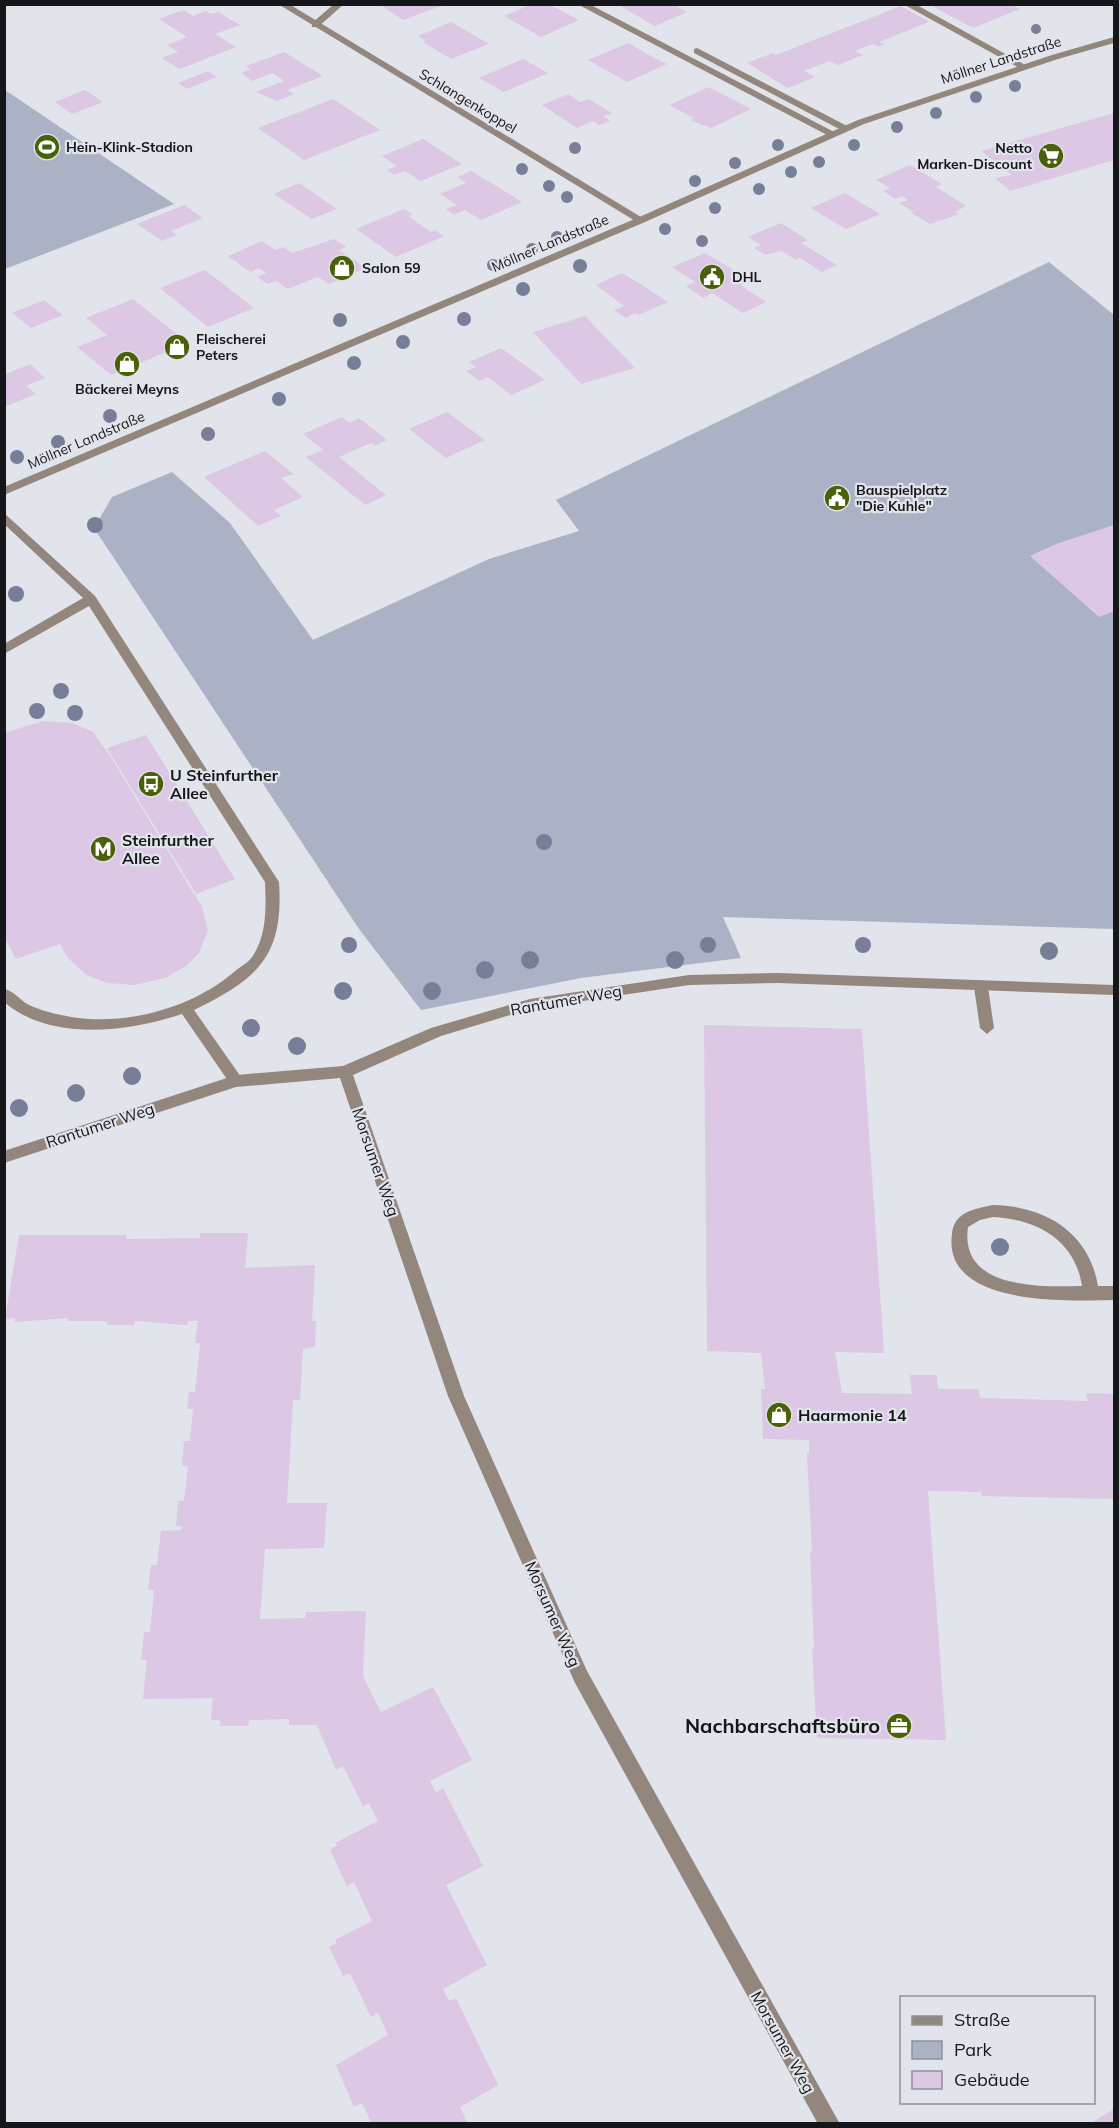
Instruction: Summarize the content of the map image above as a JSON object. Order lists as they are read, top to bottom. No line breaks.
{"streets":{"street":["Möllner Landstraße","Schlangenkoppel","Rantumer Weg","Morsumer Weg"]},"crossings":[["Möllner Landstraße","Schlangenkoppel"],["Rantumer Weg","Morsumer Weg"]],"places":{"sports":["Hein-Klink-Stadion"],"supermarket":["Netto Marken-Discount"],"shop":["Salon 59","Fleischerei Peters","Bäckerei Meyns","Haarmonie 14"],"public building":["DHL","Bauspielplatz \"Die Kuhle\""],"bus stop":["U Steinfurther Allee"],"metro station":["Steinfurther Allee"],"office":["Nachbarschaftsbüro"]},"legend":["Straße","Park","Gebäude"]}
